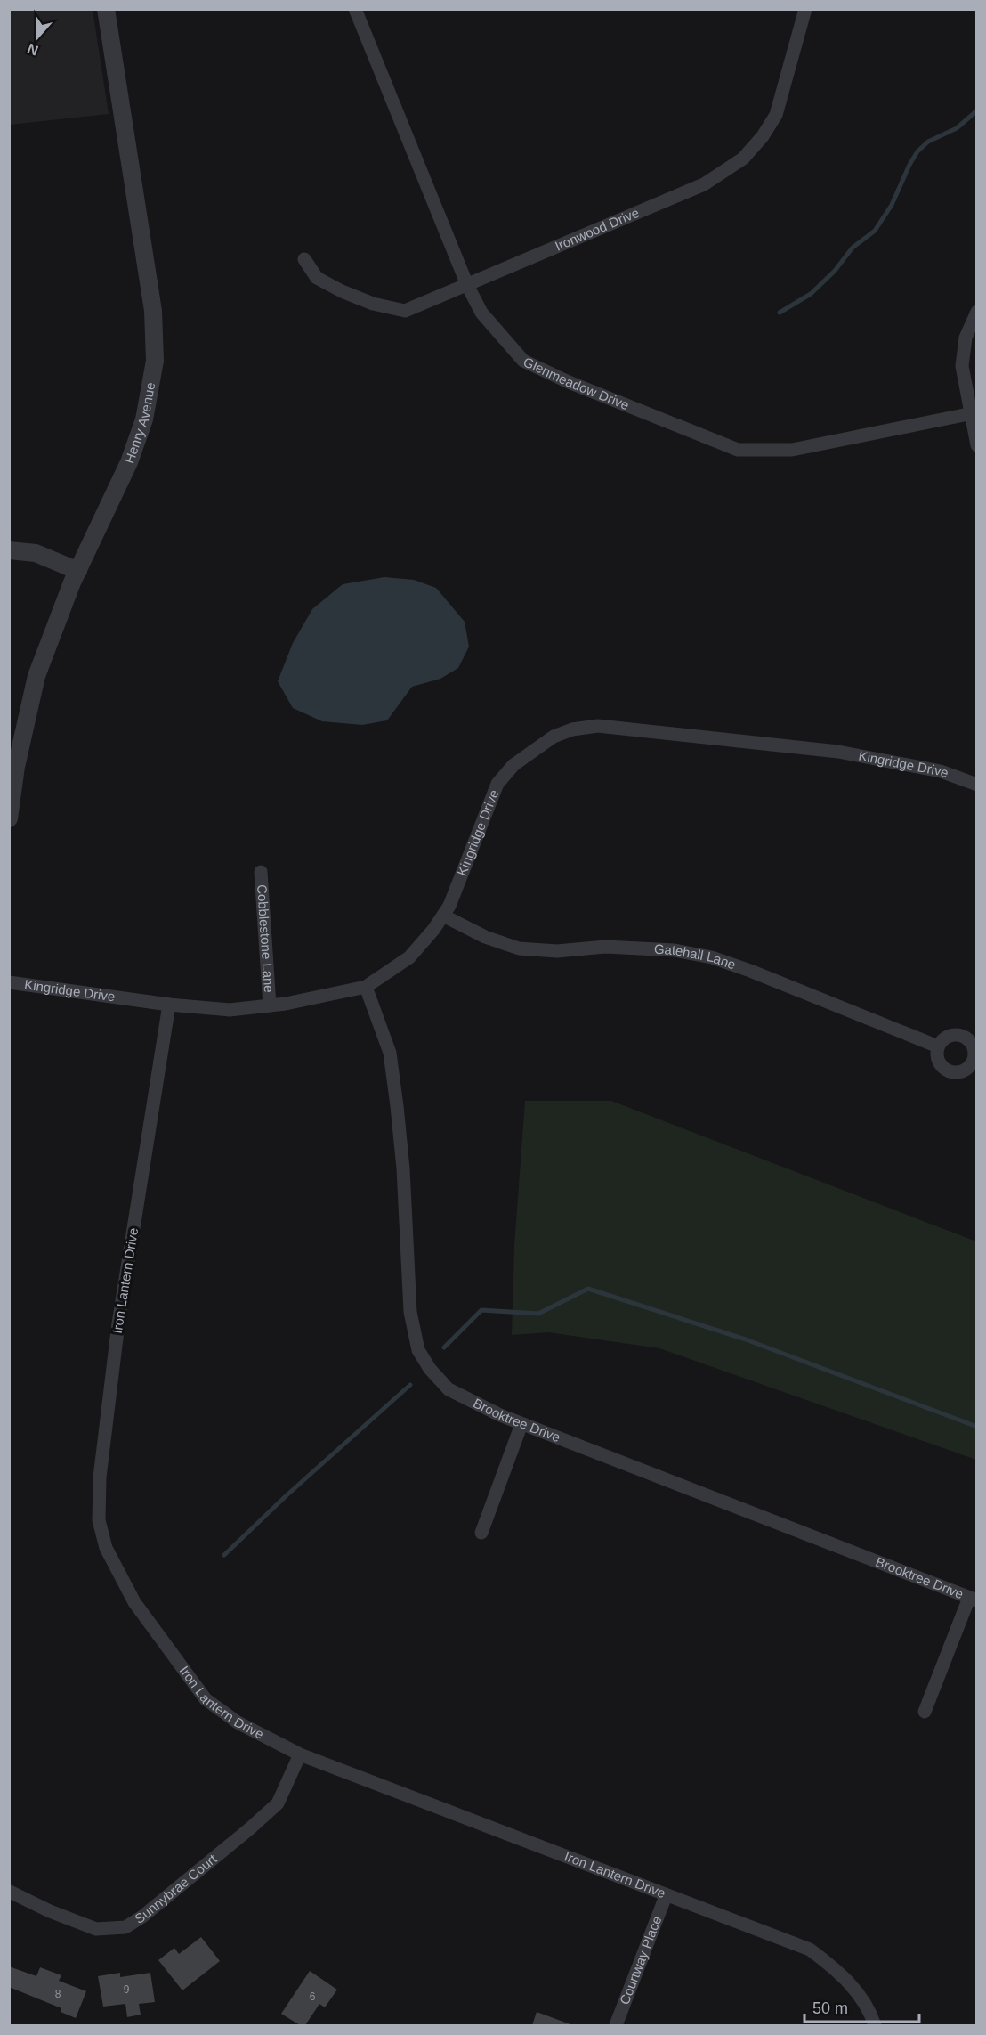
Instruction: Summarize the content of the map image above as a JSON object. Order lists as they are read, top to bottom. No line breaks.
{"streets":{"street":["Ironwood Drive","Glenmeadow Drive","Henry Avenue","Kingridge Drive","Cobblestone Lane","Gatehall Lane","Iron Lantern Drive","Brooktree Drive","Sunnybrae Court","Courtway Place"]},"crossings":[["Ironwood Drive","Glenmeadow Drive"],["Kingridge Drive","Cobblestone Lane"],["Kingridge Drive","Gatehall Lane"],["Kingridge Drive","Iron Lantern Drive"],["Kingridge Drive","Brooktree Drive"],["Iron Lantern Drive","Sunnybrae Court"],["Iron Lantern Drive","Courtway Place"]],"house_numbers":["9","8","6"],"scale_bar":"50 m","north":"bottom"}
